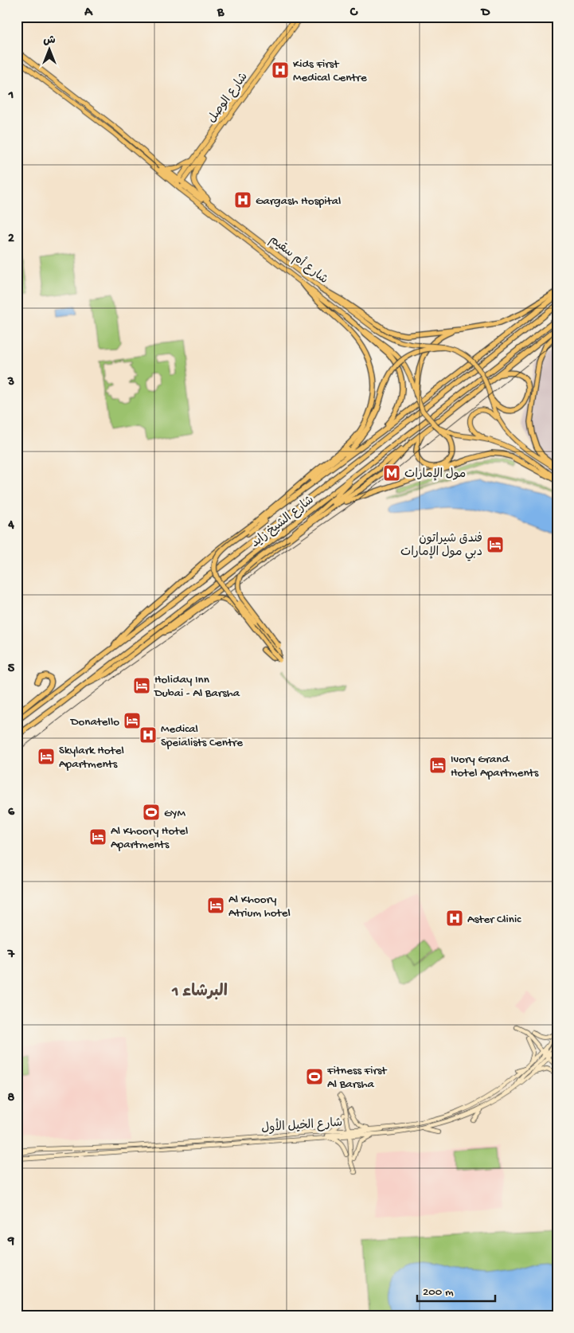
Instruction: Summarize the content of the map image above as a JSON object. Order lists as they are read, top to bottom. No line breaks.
{"streets":{"highway":["شارع الشيخ زايد"],"main road":["شارع الوصل","شارع أم سقيم","شارع الخيل الأول"]},"crossings":[["شارع الوصل","شارع أم سقيم"]],"districts":["البرشاء 1"],"places":{"hospital":["Kids First Medical Centre","Gargash Hospital","Medical Speialists Centre","Aster Clinic"],"metro station":["مول الإمارات"],"hotel":["فندق شيراتون دبي مول الإمارات","Holiday Inn Dubai - Al Barsha","Donatello","Skylark Hotel Apartments","Ivory Grand Hotel Apartments","Al Khoory Hotel Apartments","Al Khoory Atrium hotel"],"sports":["GYM","Fitness First Al Barsha"]},"scale_bar":"200 m","north":"top","grid":{"columns":["A","B","C","D"],"rows":["1","2","3","4","5","6","7","8","9"]}}
